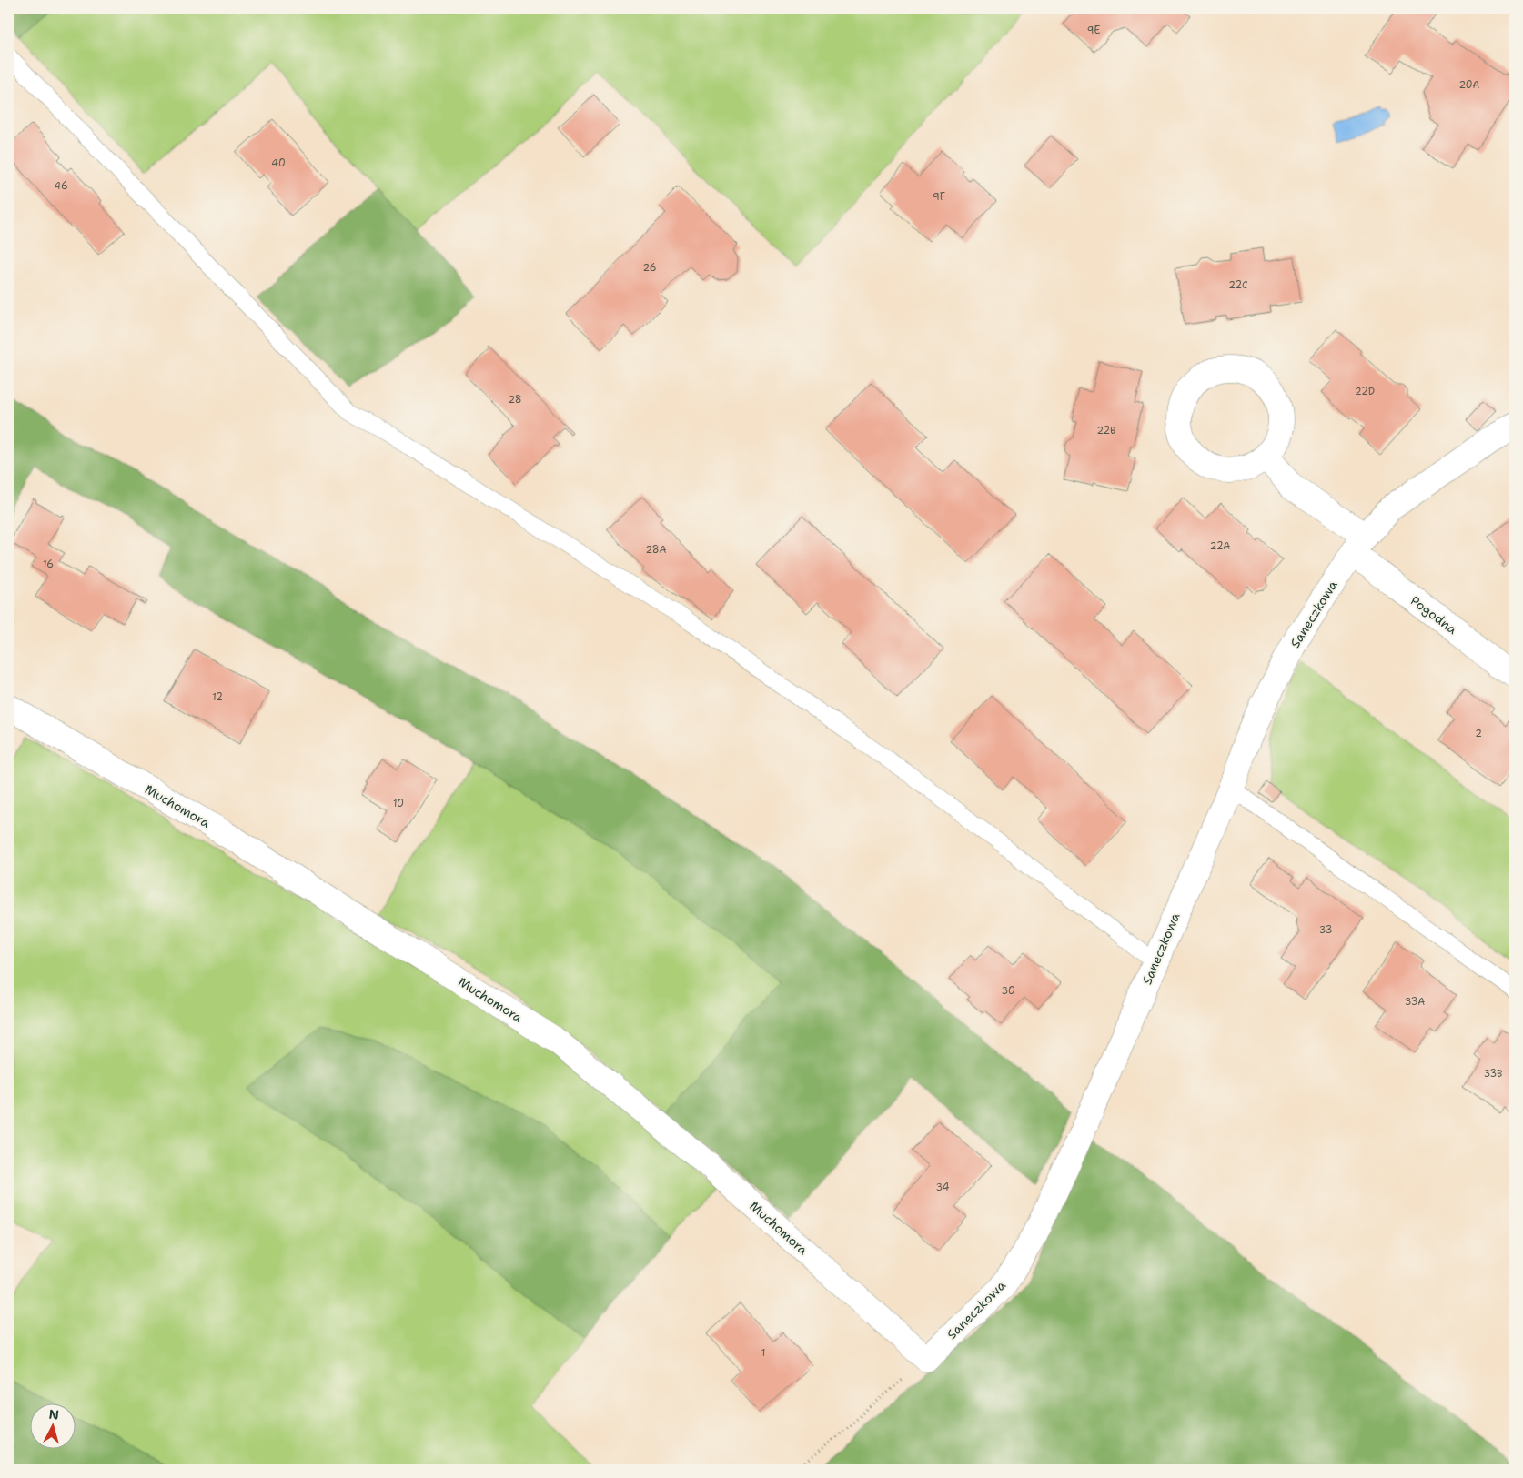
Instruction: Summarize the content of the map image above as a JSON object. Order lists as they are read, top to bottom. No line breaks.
{"streets":{"street":["Saneczkowa","Pogodna","Muchomora"]},"crossings":[["Saneczkowa","Pogodna"],["Saneczkowa","Muchomora"]],"house_numbers":["9E","20A","40","46","9F","26","22C","22D","28","22B","22A","28A","16","12","2","10","33","30","33A","33B","34","1"],"north":"top"}
